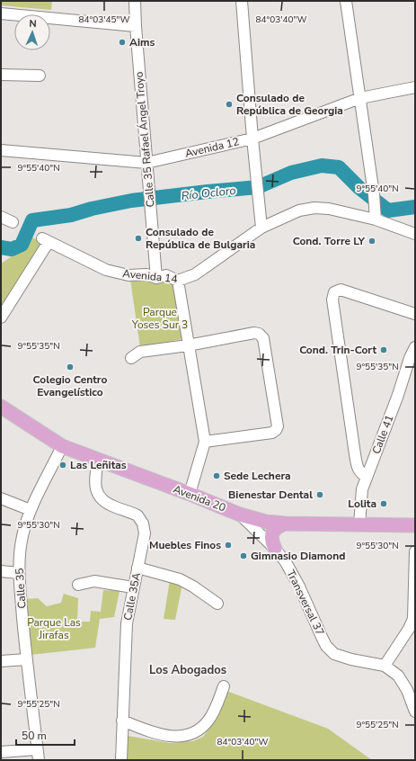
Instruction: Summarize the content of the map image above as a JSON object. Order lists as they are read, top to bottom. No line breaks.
{"streets":{"main road":["Avenida 20"],"street":["Calle 35 Rafael Ángel Troyo","Avenida 12","Avenida 14","Calle 41","Calle 35","Calle 35A","Transversal 37"]},"crossings":[["Calle 35 Rafael Ángel Troyo","Avenida 12"],["Calle 35 Rafael Ángel Troyo","Avenida 14"],["Calle 41","Avenida 20"],["Avenida 20","Calle 35"],["Avenida 20","Calle 35A"],["Avenida 20","Transversal 37"]],"districts":["Los Abogados"],"water":["Río Ocloro"],"parks":["Parque Yoses Sur 3","Parque Las Jirafas"],"places":["Aims","Consulado de República de Georgia","Consulado de República de Bulgaria","Cond. Torre LY","Cond. Trin-Cort","Colegio Centro Evangelístico","Las Leñitas","Sede Lechera","Bienestar Dental","Lolita","Muebles Finos","Gimnasio Diamond"],"scale_bar":"50 m","north":"top","coordinates":["84°03'45\"W","84°03'40\"W","9°55'40\"N","9°55'35\"N","9°55'30\"N","9°55'25\"N"]}
